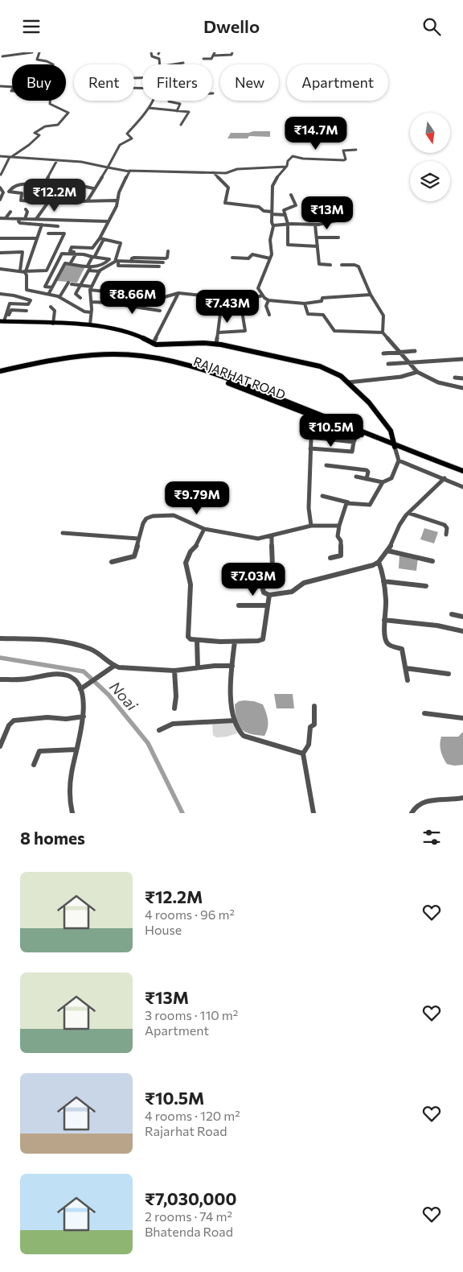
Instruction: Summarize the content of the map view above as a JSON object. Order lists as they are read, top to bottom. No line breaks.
{"streets":{"main road":["RAJARHAT ROAD"]},"water":["Noai"],"north":"bottom","page":{"header":"Dwello","chip":["Buy","Rent","Filters","New","Apartment"],"price":["₹14.7M","₹12.2M","₹13M","₹8.66M","₹7.43M","₹10.5M","₹9.79M","₹7.03M"],"heading":"8 homes","list":[{"name":"₹12.2M","note":"4 rooms · 96 m² · House"},{"name":"₹13M","note":"3 rooms · 110 m² · Apartment"},{"name":"₹10.5M","note":"4 rooms · 120 m² · Rajarhat Road"},{"name":"₹7,030,000","note":"2 rooms · 74 m² · Bhatenda Road"}]}}
